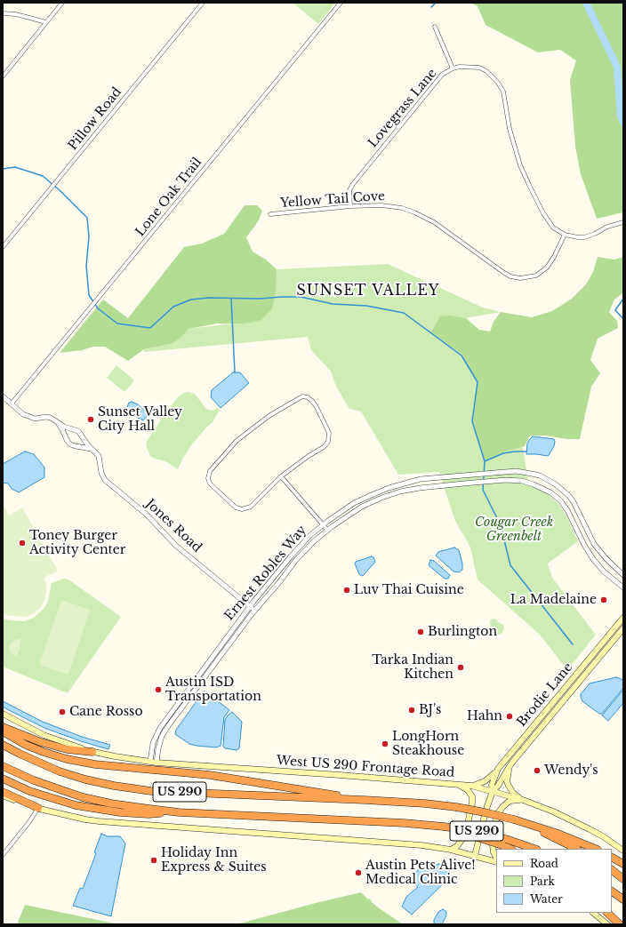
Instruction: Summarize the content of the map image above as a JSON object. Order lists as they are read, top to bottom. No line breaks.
{"streets":{"highway":["US 290"],"main road":["Brodie Lane","West US 290 Frontage Road"],"street":["Lovegrass Lane","Pillow Road","Lone Oak Trail","Yellow Tail Cove","Jones Road","Ernest Robles Way"]},"crossings":[["Lovegrass Lane","Yellow Tail Cove"],["Lone Oak Trail","Jones Road"],["Jones Road","Ernest Robles Way"],["Ernest Robles Way","West US 290 Frontage Road"],["Brodie Lane","West US 290 Frontage Road"]],"districts":["SUNSET VALLEY"],"parks":["Cougar Creek Greenbelt"],"places":["Sunset Valley City Hall","Toney Burger Activity Center","Luv Thai Cuisine","La Madelaine","Burlington","Tarka Indian Kitchen","Austin ISD Transportation","BJ's","Cane Rosso","Hahn","LongHorn Steakhouse","Wendy's","Holiday Inn Express & Suites","Austin Pets Alive! Medical Clinic"],"legend":["Road","Park","Water"]}
